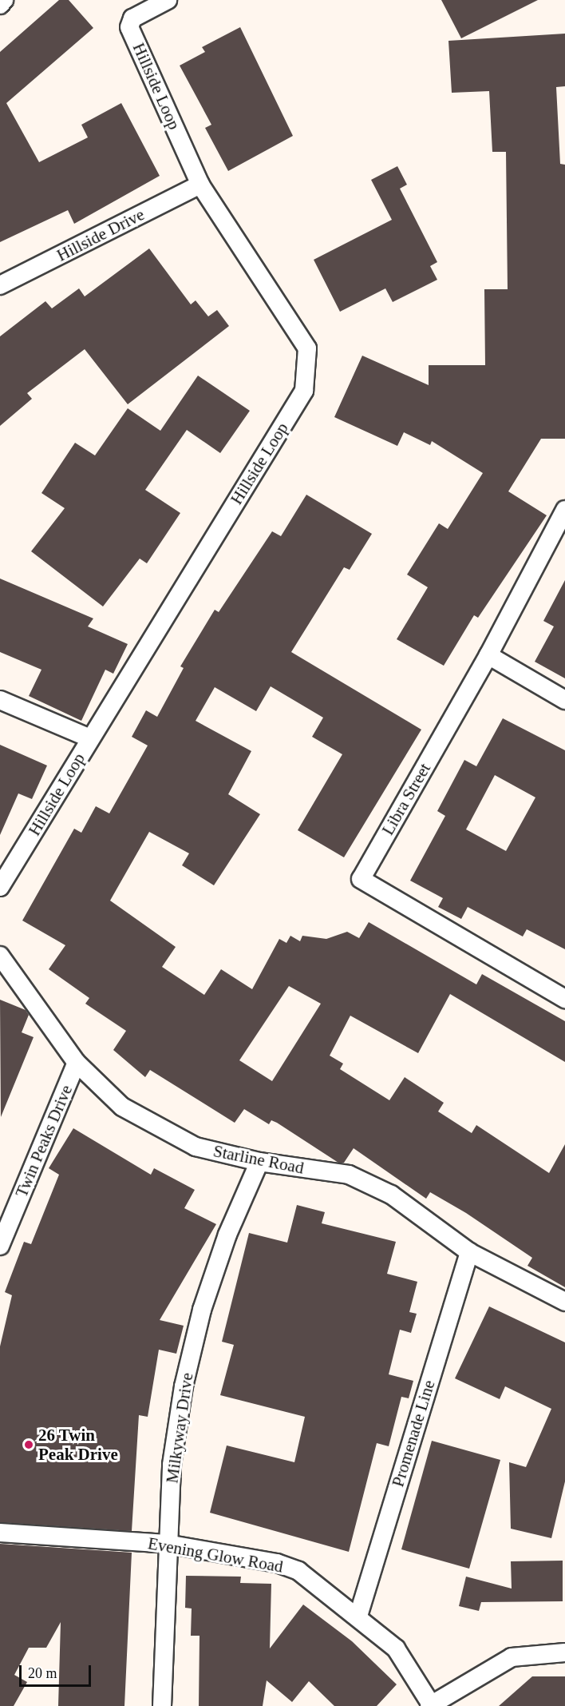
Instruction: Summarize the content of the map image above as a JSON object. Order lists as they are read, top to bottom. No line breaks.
{"streets":{"street":["Hillside Loop","Hillside Drive","Libra Street","Twin Peaks Drive","Starline Road","Milkyway Drive","Promenade Line","Evening Glow Road"]},"crossings":[["Hillside Loop","Hillside Drive"],["Twin Peaks Drive","Starline Road"],["Starline Road","Milkyway Drive"],["Starline Road","Promenade Line"],["Milkyway Drive","Evening Glow Road"],["Promenade Line","Evening Glow Road"]],"places":["26 Twin Peak Drive"],"scale_bar":"20 m"}
